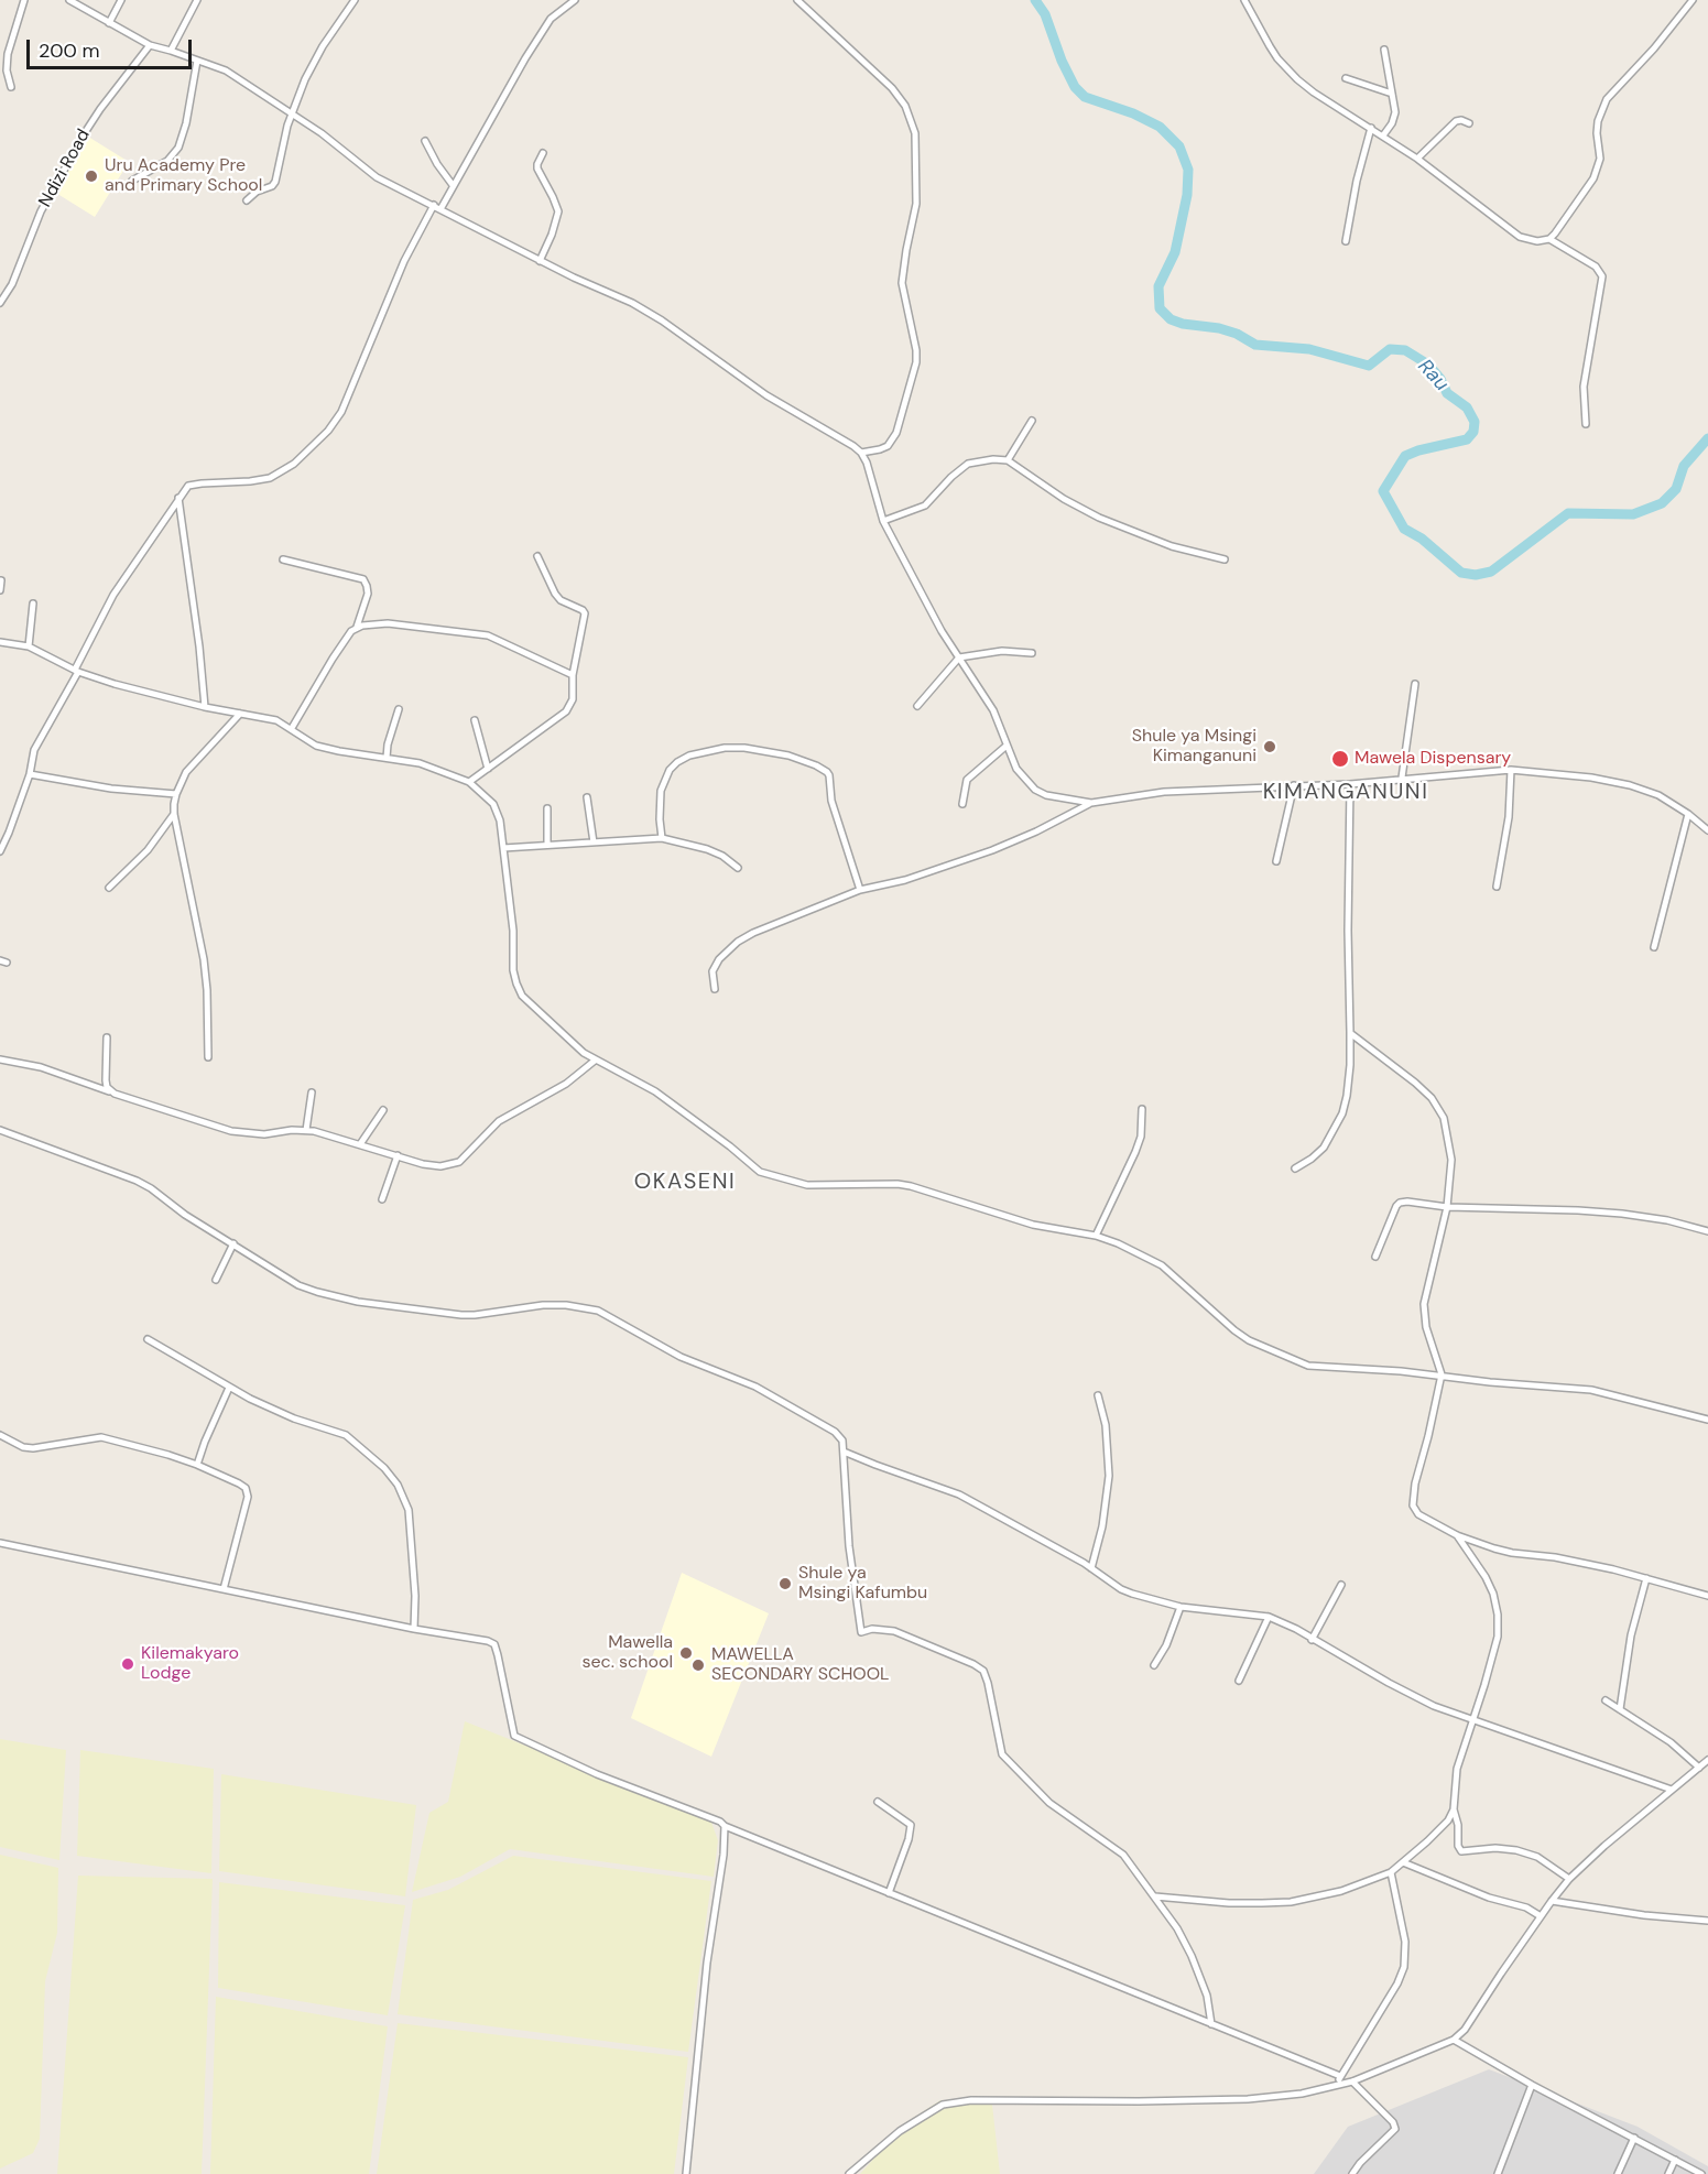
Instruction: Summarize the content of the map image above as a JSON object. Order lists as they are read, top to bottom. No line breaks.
{"streets":{"street":["Ndizi Road"]},"districts":["KIMANGANUNI","OKASENI"],"water":["Rau"],"places":["Uru Academy Pre and Primary School","Shule ya Msingi Kimanganuni","Mawela Dispensary","Shule ya Msingi Kafumbu","Mawella sec. school","Kilemakyaro Lodge","MAWELLA SECONDARY SCHOOL"],"scale_bar":"200 m"}
